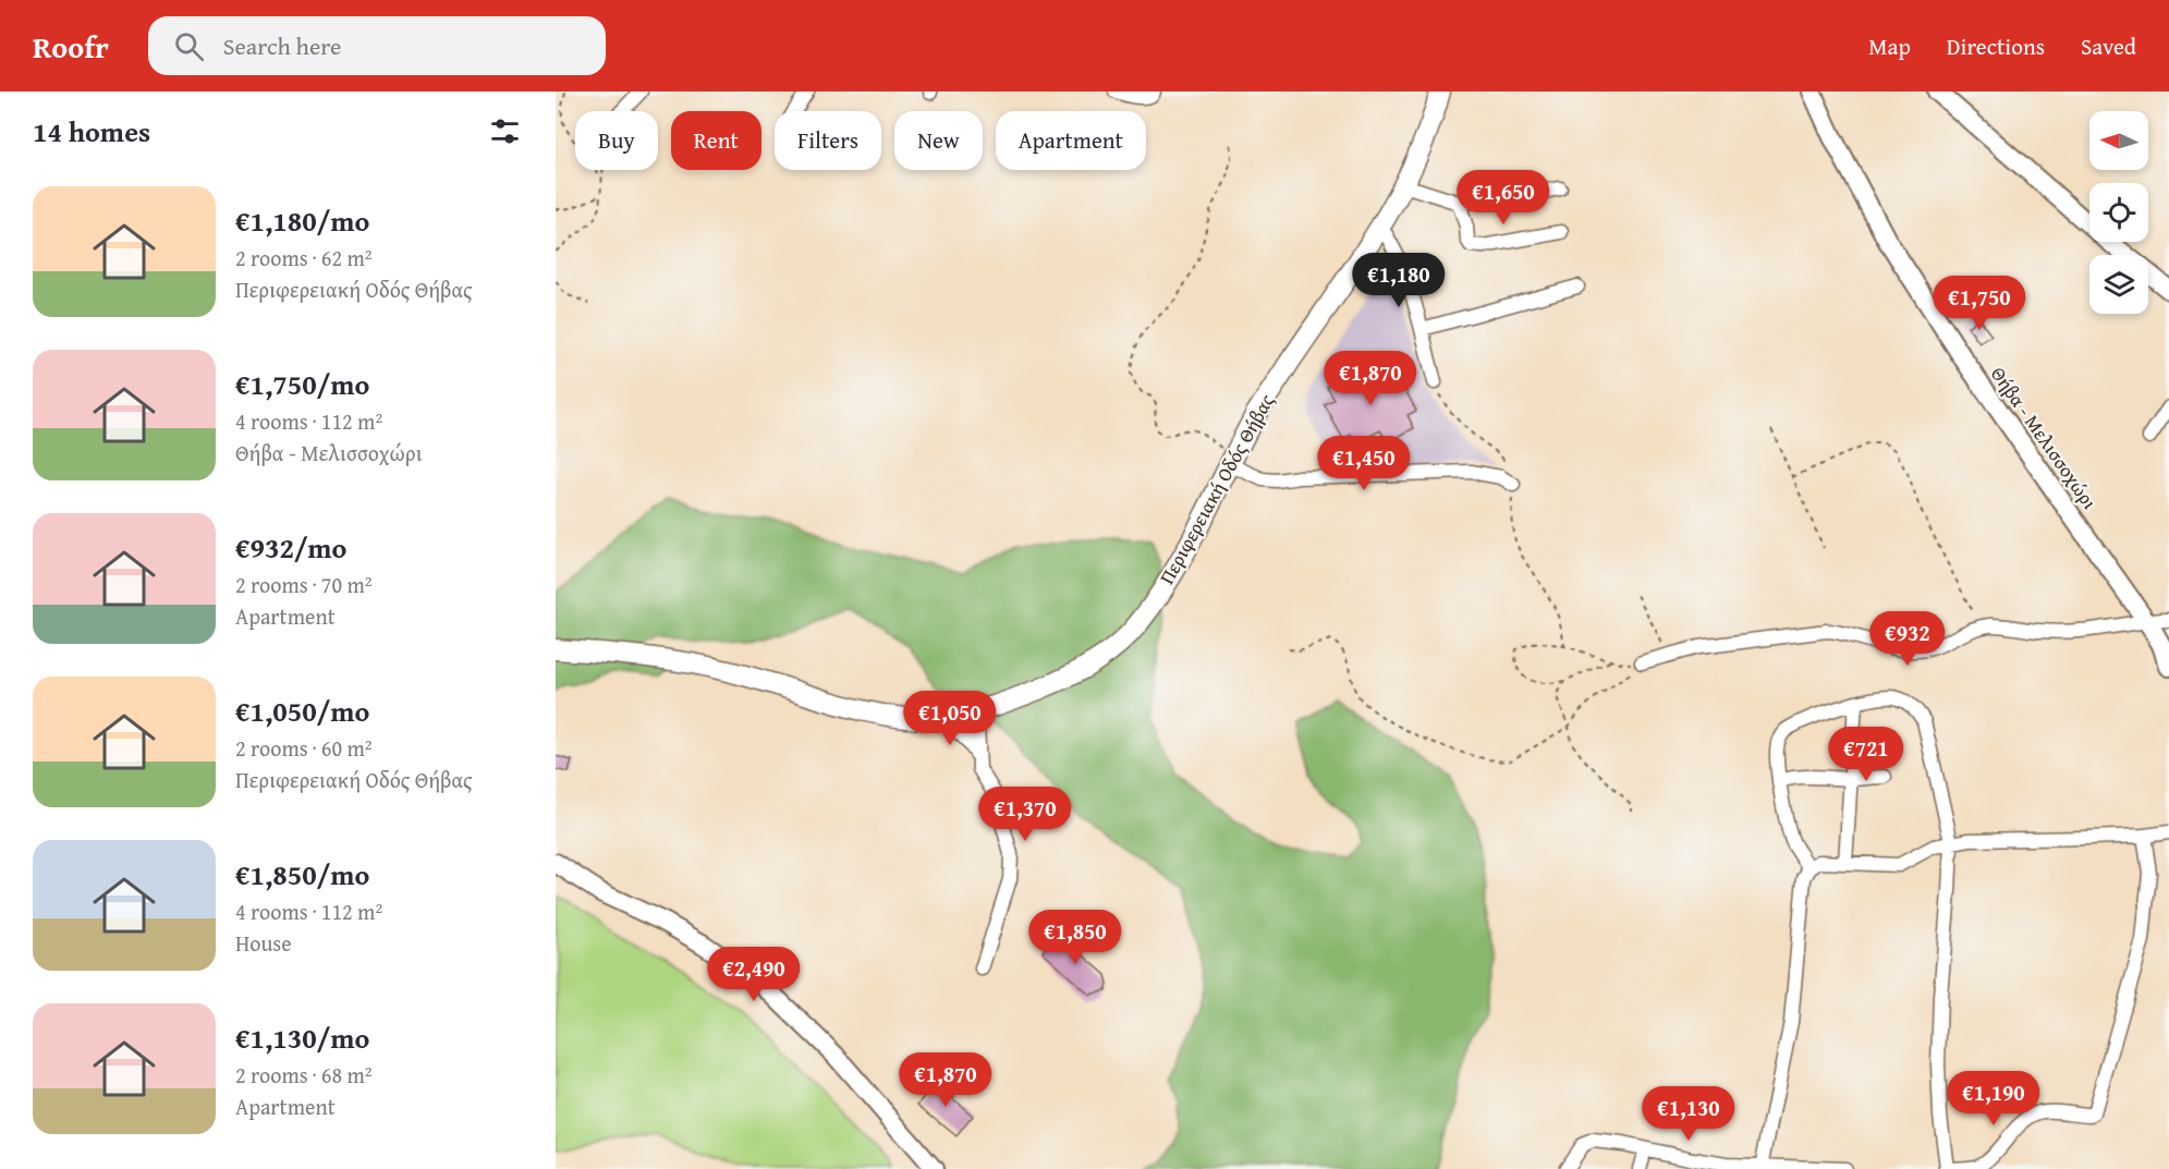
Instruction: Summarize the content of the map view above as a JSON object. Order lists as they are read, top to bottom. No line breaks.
{"streets":{"main road":["Περιφερειακή Οδός Θήβας"],"street":["Θήβα - Μελισσοχώρι"]},"north":"left","page":{"header":"Roofr","search":"Search here","nav":["Map","Directions","Saved"],"heading":"14 homes","chip":["Buy","Rent","Filters","New","Apartment"],"list":[{"name":"€1,180/mo","note":"2 rooms · 62 m² · Περιφερειακή Οδός Θήβας"},{"name":"€1,750/mo","note":"4 rooms · 112 m² · Θήβα - Μελισσοχώρι"},{"name":"€932/mo","note":"2 rooms · 70 m² · Apartment"},{"name":"€1,050/mo","note":"2 rooms · 60 m² · Περιφερειακή Οδός Θήβας"},{"name":"€1,850/mo","note":"4 rooms · 112 m² · House"},{"name":"€1,130/mo","note":"2 rooms · 68 m² · Apartment"}],"price":["€1,650","€1,180","€1,750","€1,870","€1,450","€932","€1,050","€721","€1,370","€1,850","€2,490","€1,870","€1,190","€1,130"]}}
